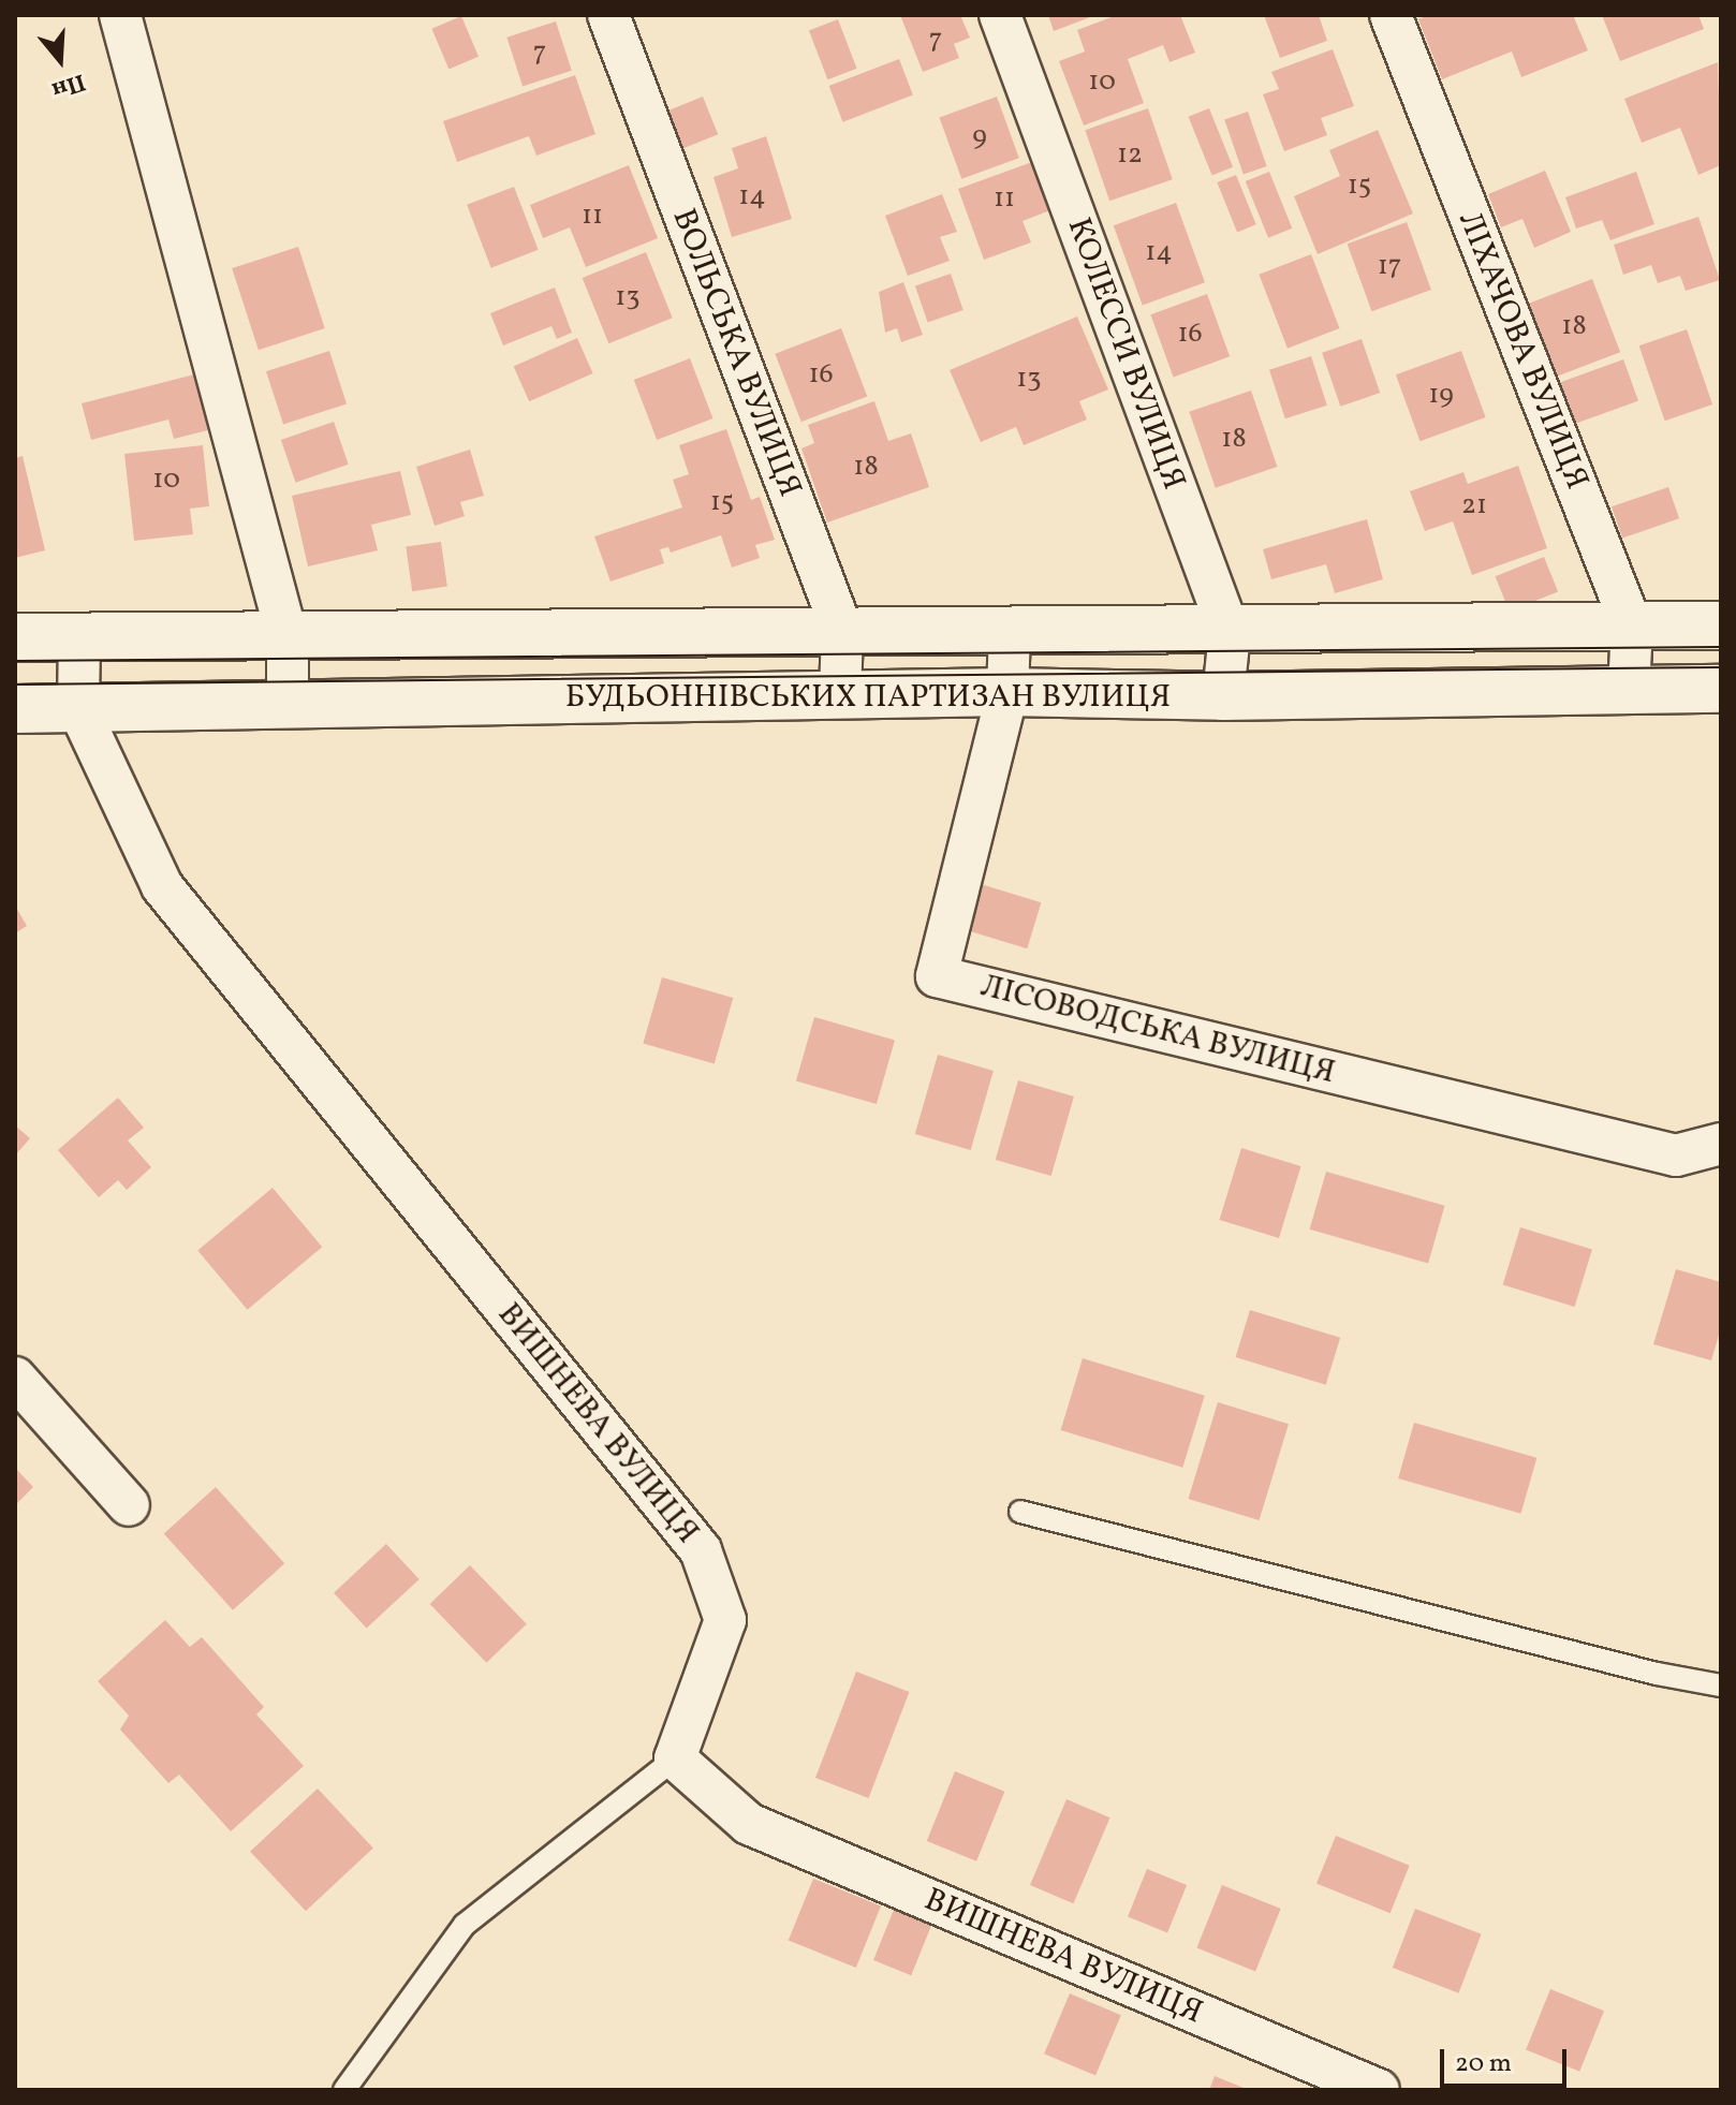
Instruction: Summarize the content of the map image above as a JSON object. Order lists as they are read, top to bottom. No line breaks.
{"streets":{"main road":["БУДЬОННІВСЬКИХ ПАРТИЗАН ВУЛИЦЯ"],"street":["ЛІХАЧОВА ВУЛИЦЯ","ВОЛЬСЬКА ВУЛИЦЯ","КОЛЕССИ ВУЛИЦЯ","ЛІСОВОДСЬКА ВУЛИЦЯ","ВИШНЕВА ВУЛИЦЯ"]},"crossings":[["ЛІХАЧОВА ВУЛИЦЯ","БУДЬОННІВСЬКИХ ПАРТИЗАН ВУЛИЦЯ"],["ВОЛЬСЬКА ВУЛИЦЯ","БУДЬОННІВСЬКИХ ПАРТИЗАН ВУЛИЦЯ"],["КОЛЕССИ ВУЛИЦЯ","БУДЬОННІВСЬКИХ ПАРТИЗАН ВУЛИЦЯ"],["БУДЬОННІВСЬКИХ ПАРТИЗАН ВУЛИЦЯ","ЛІСОВОДСЬКА ВУЛИЦЯ"],["БУДЬОННІВСЬКИХ ПАРТИЗАН ВУЛИЦЯ","ВИШНЕВА ВУЛИЦЯ"]],"house_numbers":["7","7","10","9","12","15","14","11","11","14","17","13","18","16","16","13","19","18","18","10","15","21"],"scale_bar":"20 m","north":"bottom"}
